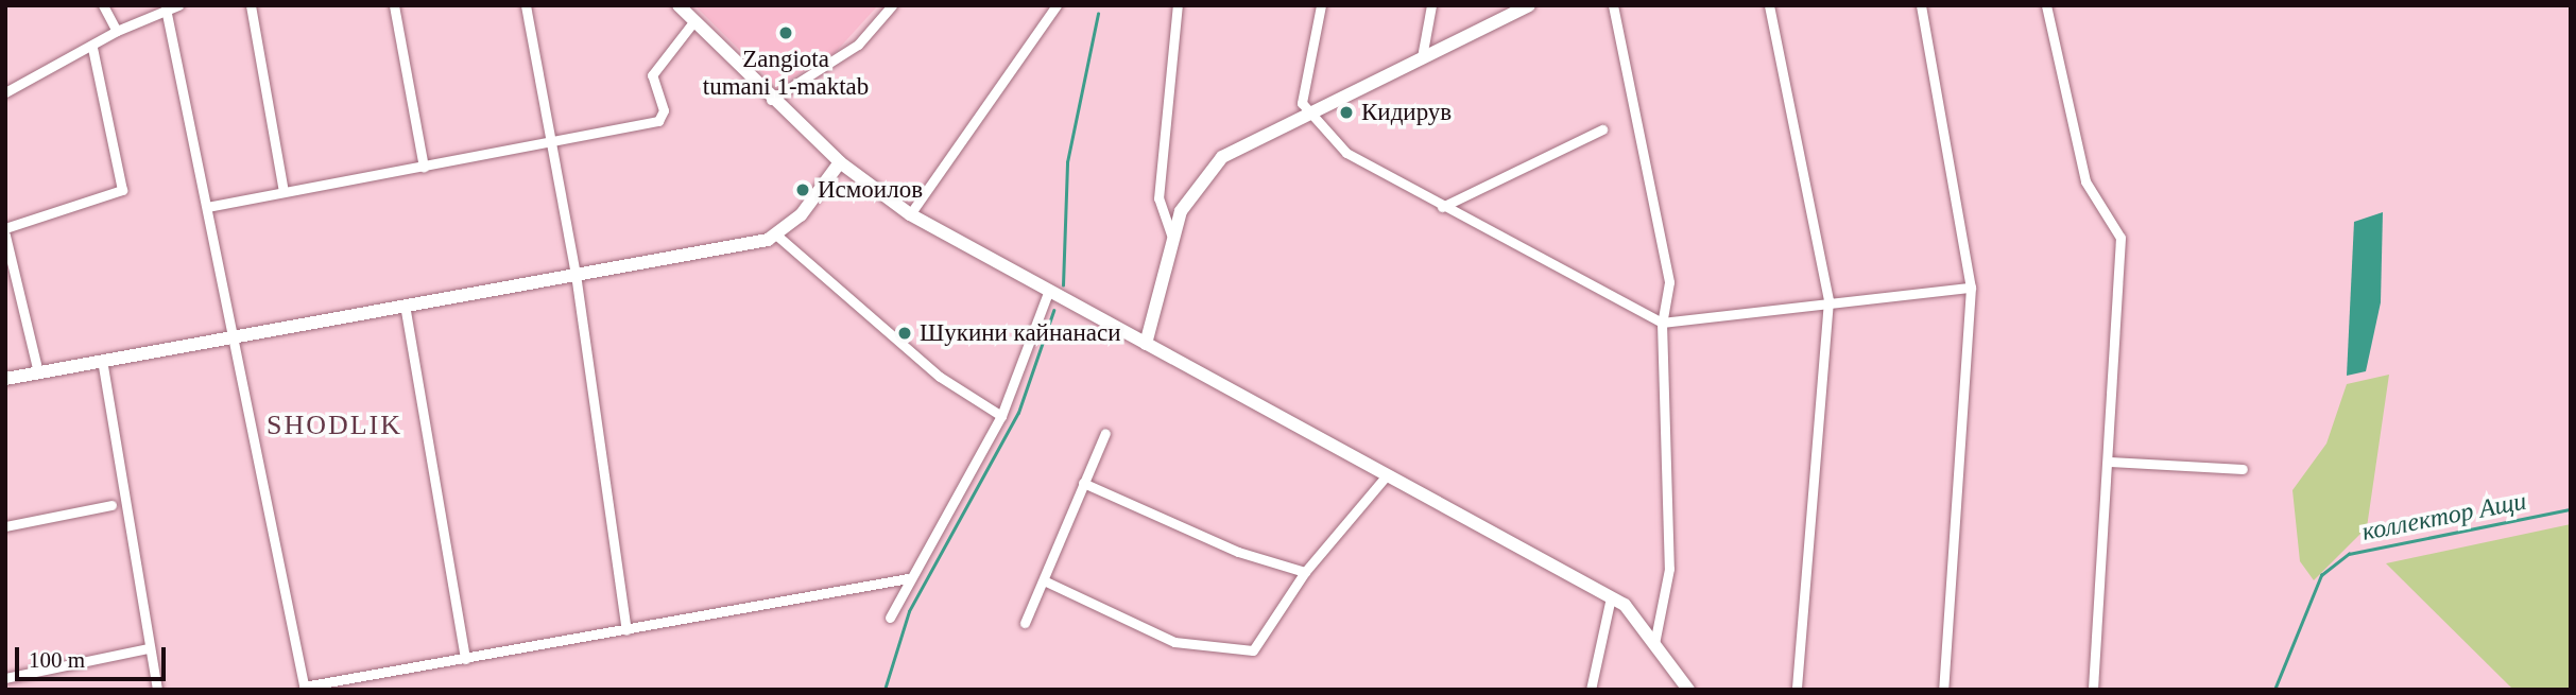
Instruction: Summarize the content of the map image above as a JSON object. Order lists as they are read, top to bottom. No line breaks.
{"districts":["SHODLIK"],"water":["коллектор Ащи"],"places":["Zangiota tumani 1-maktab","Кидирув","Исмоилов","Шукини кайнанаси"],"scale_bar":"100 m"}
